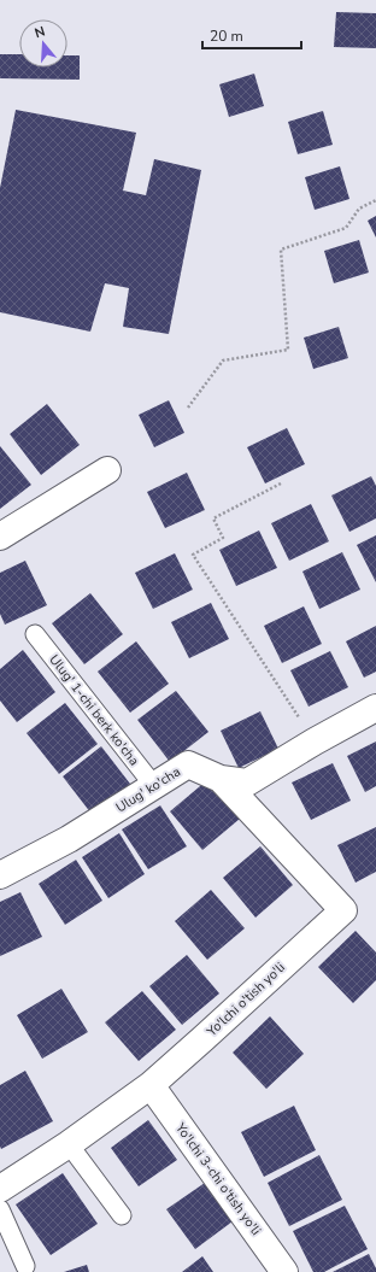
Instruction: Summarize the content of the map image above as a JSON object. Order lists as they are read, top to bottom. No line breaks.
{"streets":{"street":["Ulug' ko'cha","Yo'lchi o'tish yo'li","Yo'lchi 3-chi o'tish yo'li"],"lane":["Ulug' 1-chi berk ko'cha"]},"crossings":[["Ulug' 1-chi berk ko'cha","Ulug' ko'cha"],["Ulug' ko'cha","Yo'lchi o'tish yo'li"],["Yo'lchi o'tish yo'li","Yo'lchi 3-chi o'tish yo'li"]],"scale_bar":"20 m","north":"top"}
